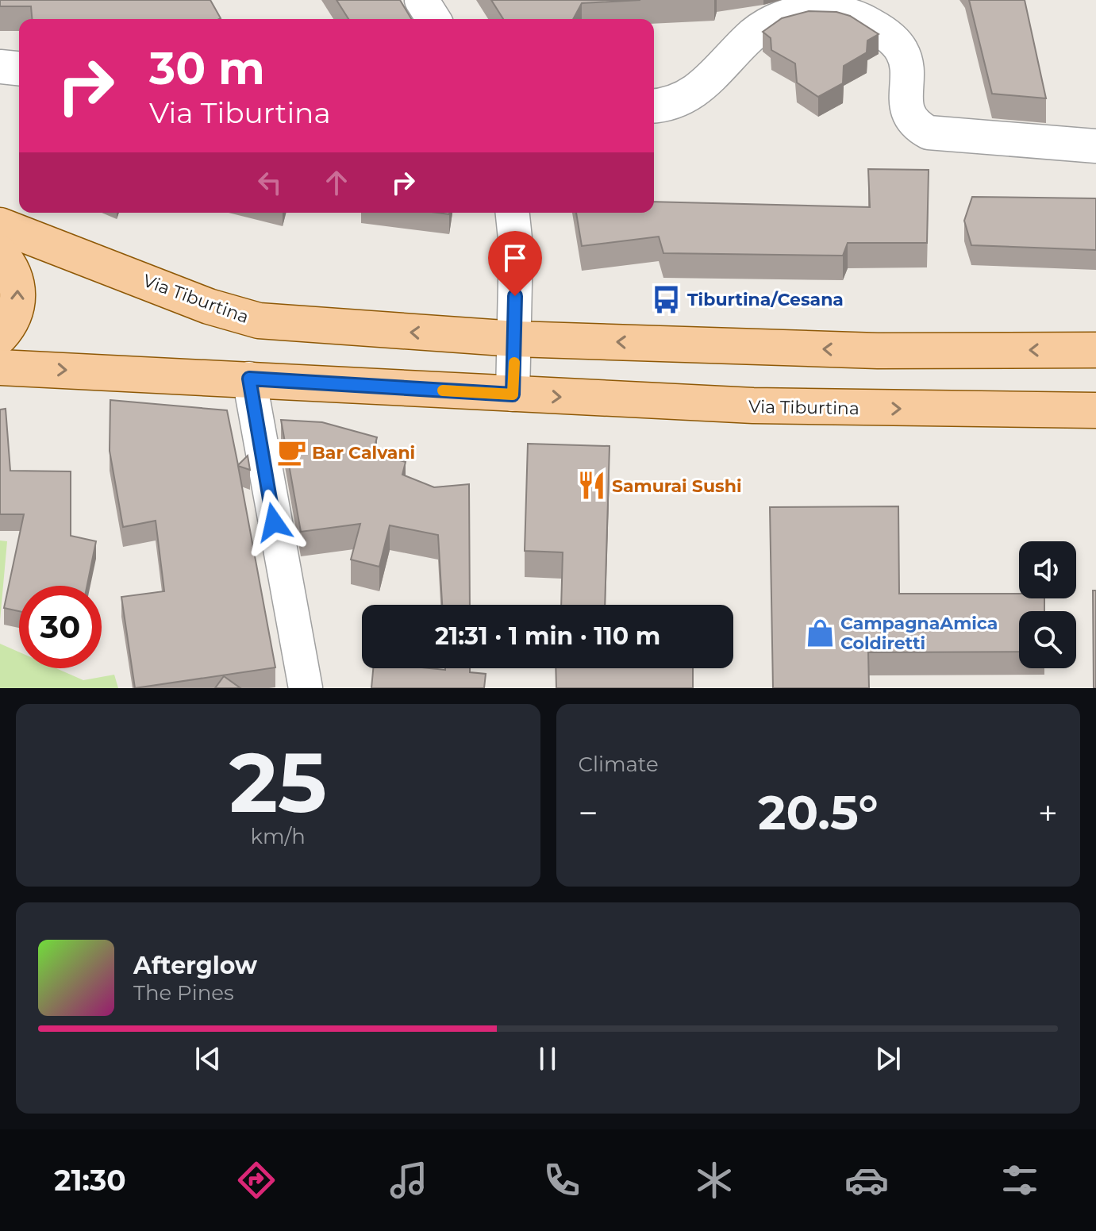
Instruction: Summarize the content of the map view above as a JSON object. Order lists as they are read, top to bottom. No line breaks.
{"streets":{"main road":["Via Tiburtina"]},"places":{"bus stop":["Tiburtina/Cesana"],"cafe":["Bar Calvani"],"restaurant":["Samurai Sushi"],"shop":["CampagnaAmica Coldiretti"]},"page":{"turn":["30 m","Via Tiburtina"],"limit":"30","trip":"21:31 · 1 min · 110 m","tile":[["25","km/h"],"Climate"],"heat":["−","20.5°","+"],"song":["Afterglow","The Pines"],"tabs":"21:30"}}
